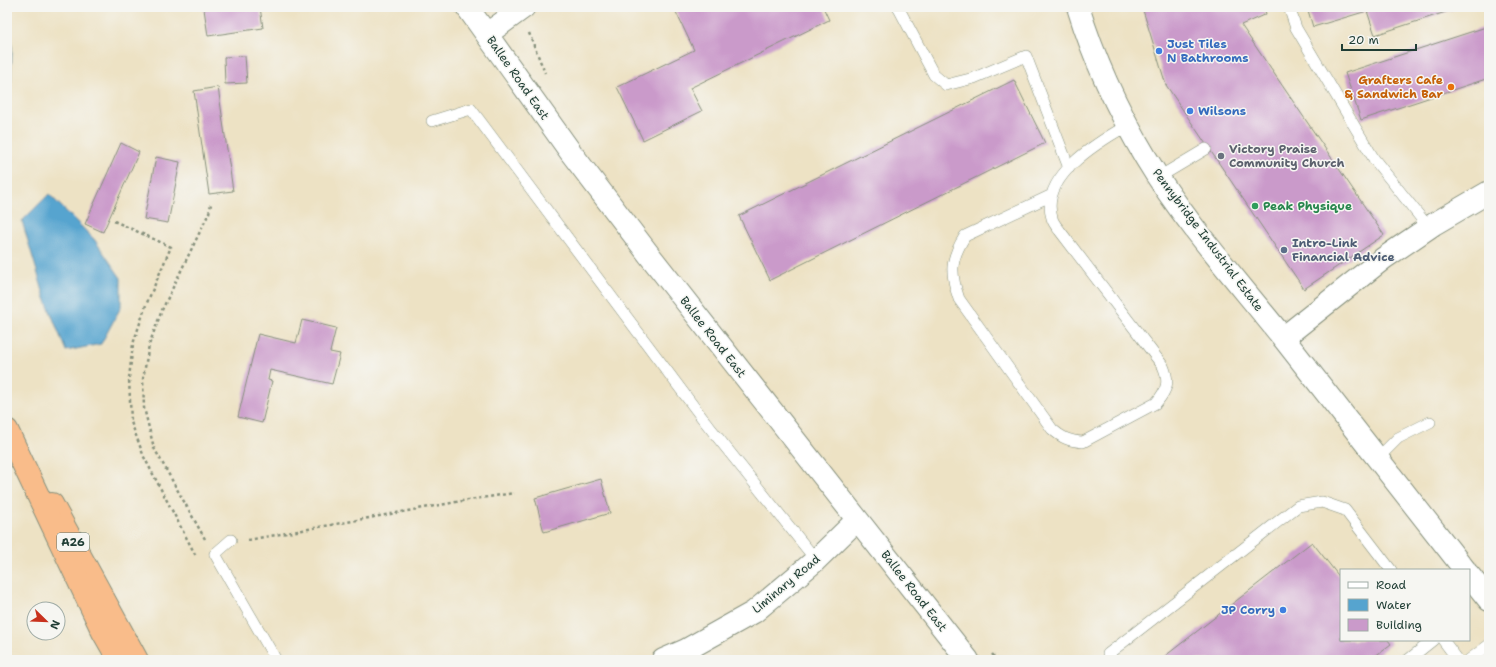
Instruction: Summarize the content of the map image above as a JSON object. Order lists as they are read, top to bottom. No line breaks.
{"streets":{"highway":["A26"],"street":["Ballee Road East","Pennybridge Industrial Estate","Liminary Road"]},"crossings":[["Ballee Road East","Liminary Road"]],"places":["Just Tiles N Bathrooms","Grafters Cafe & Sandwich Bar","Wilsons","Victory Praise Community Church","Peak Physique","Intro-Link Financial Advice","JP Corry"],"legend":["Road","Water","Building"],"scale_bar":"20 m","north":"bottom right"}
